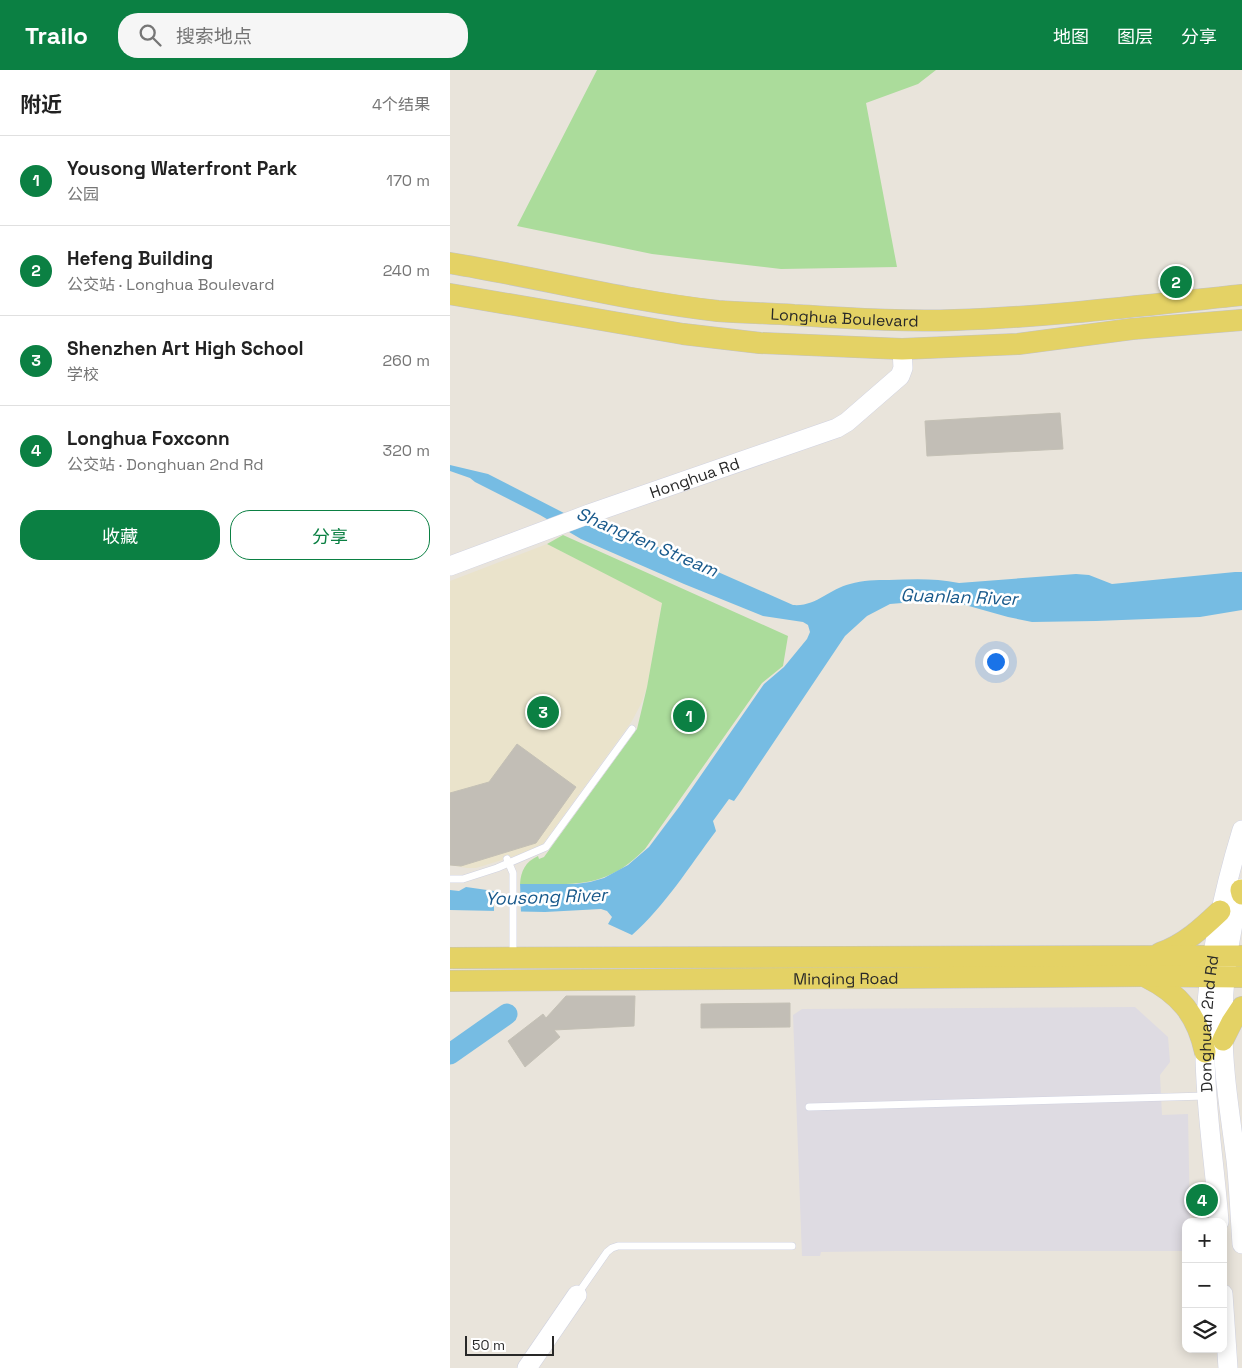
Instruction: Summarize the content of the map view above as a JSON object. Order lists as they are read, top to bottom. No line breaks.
{"streets":{"main road":["Longhua Boulevard","Honghua Rd","Minqing Road","Donghuan 2nd Rd"]},"crossings":[["Longhua Boulevard","Honghua Rd"],["Minqing Road","Donghuan 2nd Rd"]],"water":["Shangfen Stream","Guanlan River","Yousong River"],"scale_bar":"50 m","page":{"header":"Trailo","search":"搜索地点","nav":["地图","图层","分享"],"heading":["附近","4个结果"],"list":[{"mark":"1","name":"Yousong Waterfront Park","note":"公园","value":"170 m"},{"mark":"2","name":"Hefeng Building","note":"公交站 · Longhua Boulevard","value":"240 m"},{"mark":"3","name":"Shenzhen Art High School","note":"学校","value":"260 m"},{"mark":"4","name":"Longhua Foxconn","note":"公交站 · Donghuan 2nd Rd","value":"320 m"}],"pins":["2","3","1","4"],"buttons":["收藏","分享"],"map_buttons":["+","−"],"scale":"50 m"}}
